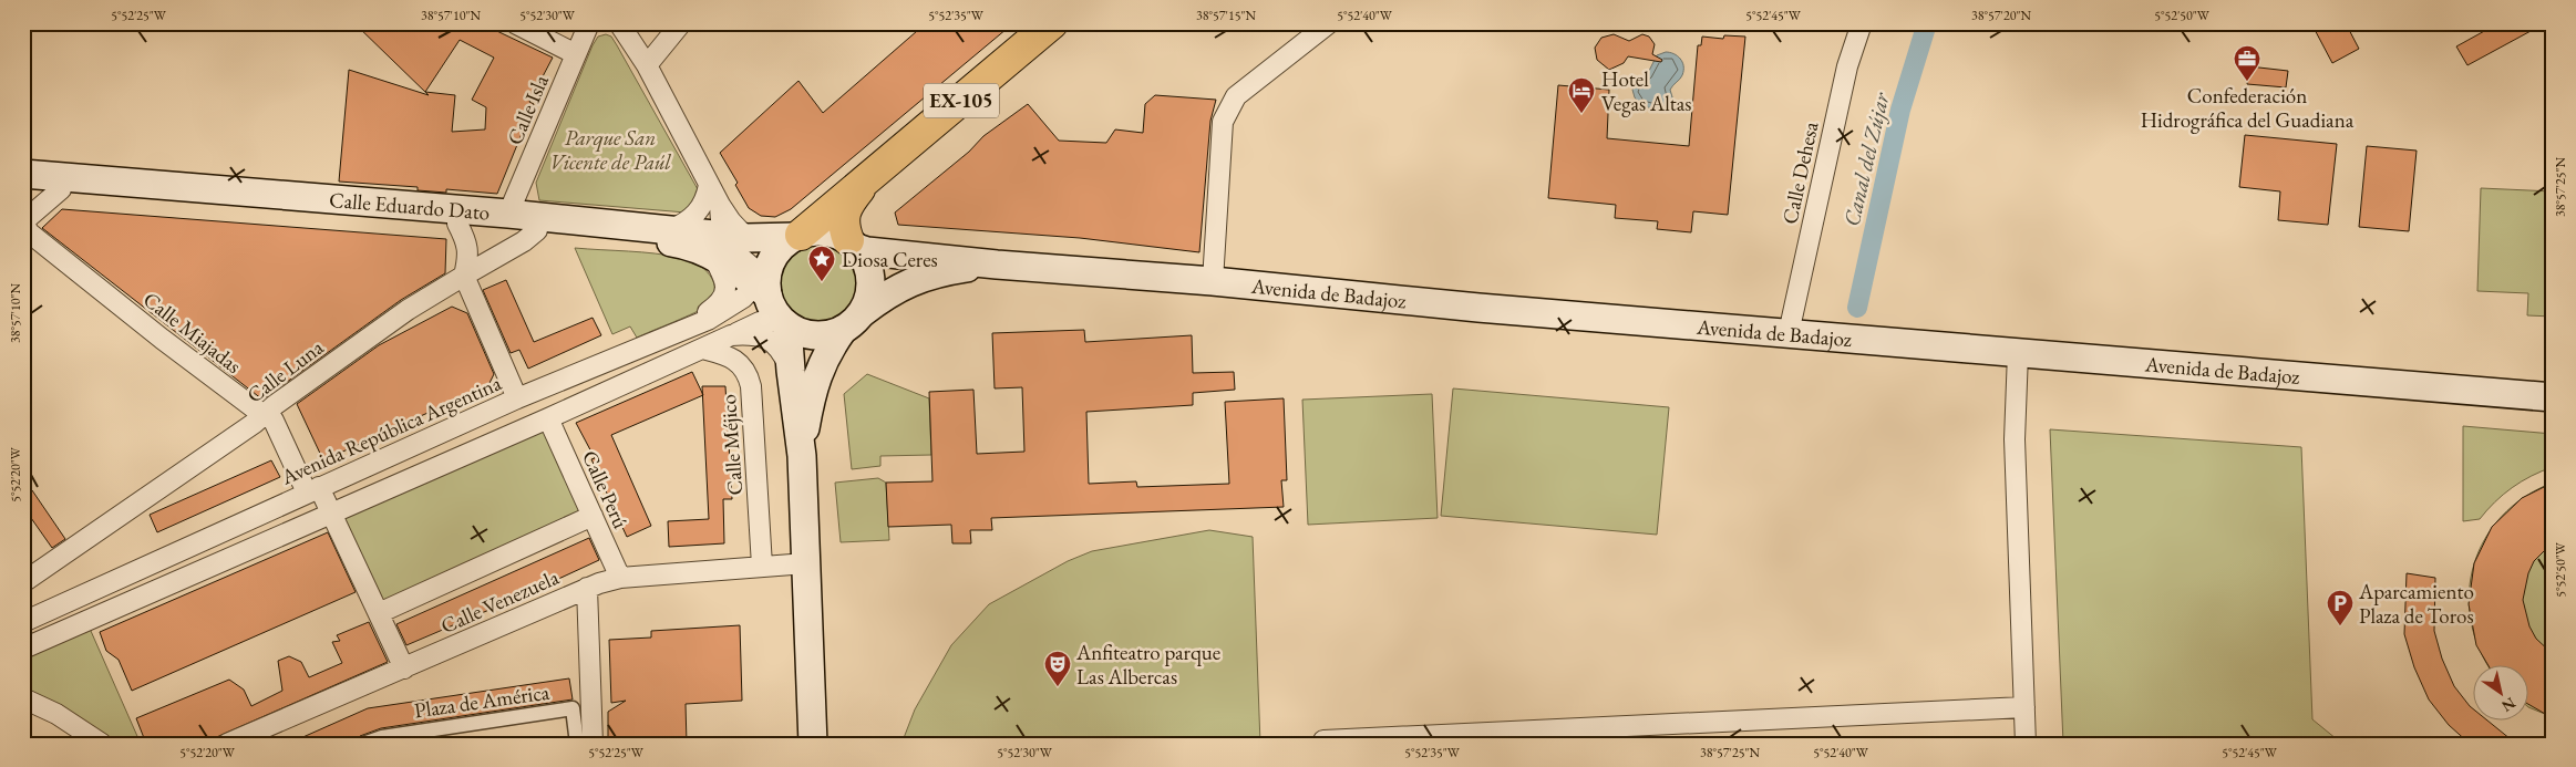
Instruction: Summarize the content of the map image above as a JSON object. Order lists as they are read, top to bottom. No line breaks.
{"streets":{"main road":["EX-105","Calle Eduardo Dato","Avenida de Badajoz"],"street":["Calle Isla","Calle Dehesa","Calle Miajadas","Calle Luna","Avenida República Argentina","Calle Méjico","Calle Perú","Calle Venezuela","Plaza de América"]},"crossings":[["EX-105","Calle Eduardo Dato"],["EX-105","Avenida República Argentina"],["Calle Isla","Calle Eduardo Dato"],["Calle Dehesa","Avenida de Badajoz"],["Calle Eduardo Dato","Calle Luna"],["Calle Eduardo Dato","Avenida República Argentina"],["Calle Miajadas","Calle Luna"],["Calle Miajadas","Avenida República Argentina"],["Calle Miajadas","Calle Venezuela"],["Calle Méjico","Calle Venezuela"],["Calle Perú","Calle Venezuela"]],"water":["Canal del Zújar"],"parks":["Parque San Vicente de Paúl"],"places":{"office":["Confederación Hidrográfica del Guadiana"],"hotel":["Hotel Vegas Altas"],"place":["Diosa Ceres"],"parking":["Aparcamiento Plaza de Toros"],"theatre":["Anfiteatro parque Las Albercas"]},"north":"bottom right","coordinates":["5°52'25\"W","38°57'10\"N","5°52'30\"W","5°52'35\"W","38°57'15\"N","5°52'40\"W","5°52'45\"W","38°57'20\"N","5°52'50\"W","38°57'25\"N","5°52'20\"W"]}
